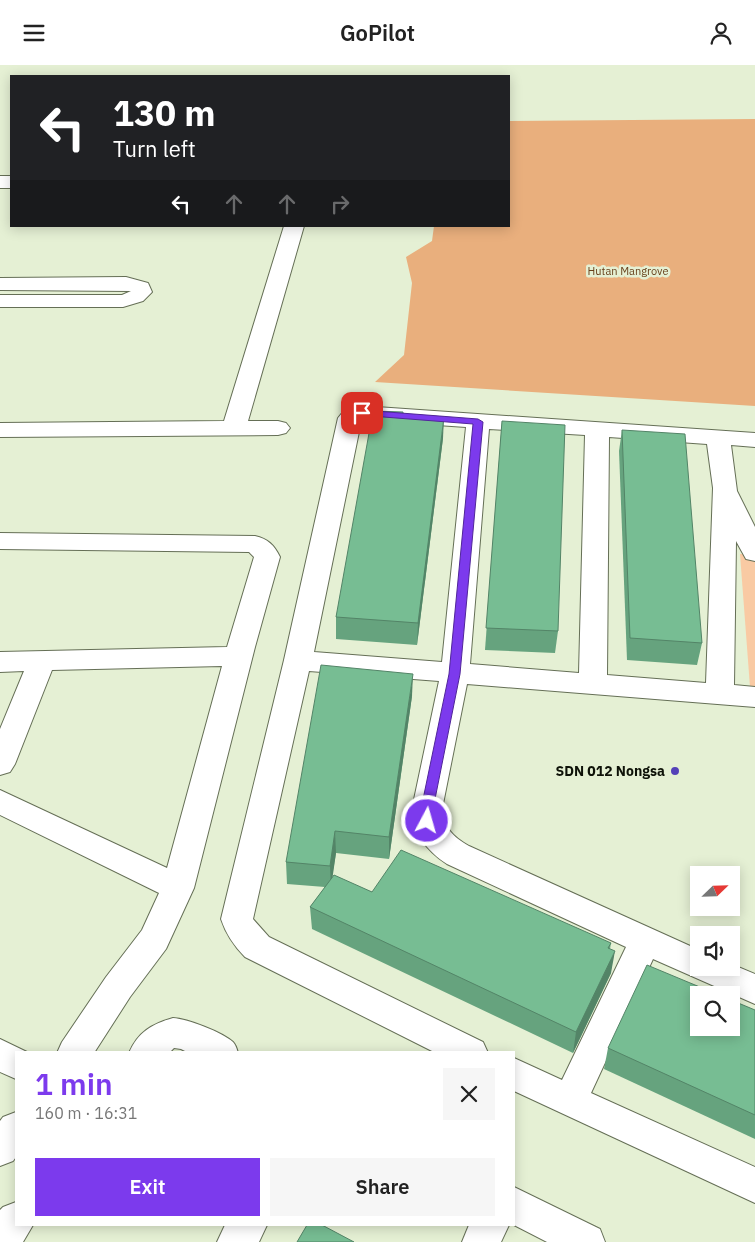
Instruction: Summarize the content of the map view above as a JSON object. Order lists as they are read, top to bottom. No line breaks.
{"parks":["Hutan Mangrove"],"places":["SDN 012 Nongsa"],"north":"top right","page":{"header":"GoPilot","turn":["130 m","Turn left"],"heading":["1 min","160 m · 16:31"],"buttons":["Exit","Share"]}}
